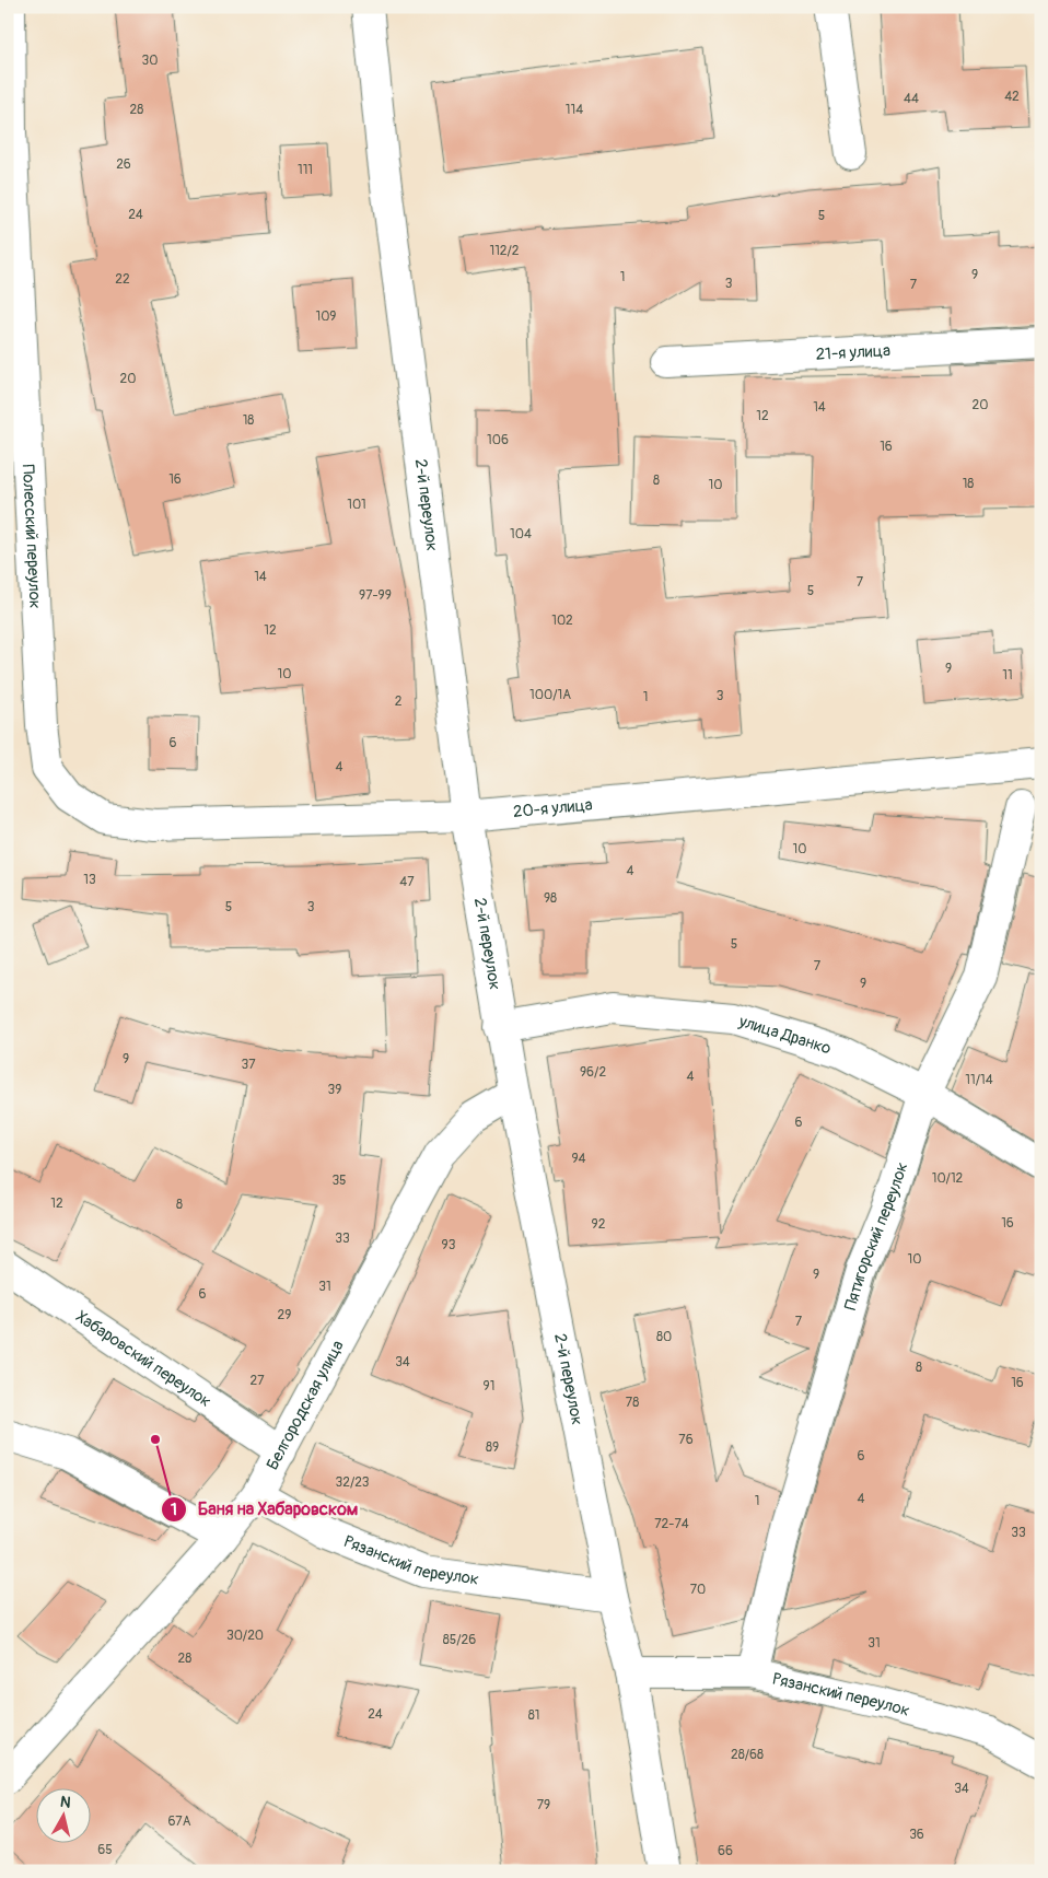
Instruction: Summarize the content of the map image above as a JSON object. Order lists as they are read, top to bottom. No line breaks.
{"streets":{"street":["21-я улица","2-й переулок","Полесский переулок","20-я улица","улица Дранко","Пятигорский переулок","Хабаровский переулок","Белгородская улица","Рязанский переулок"]},"crossings":[["2-й переулок","20-я улица"],["2-й переулок","улица Дранко"],["2-й переулок","Белгородская улица"],["2-й переулок","Рязанский переулок"],["Полесский переулок","20-я улица"],["улица Дранко","Пятигорский переулок"],["Пятигорский переулок","Рязанский переулок"],["Хабаровский переулок","Белгородская улица"],["Белгородская улица","Рязанский переулок"]],"places":["Баня на Хабаровском"],"house_numbers":["30","42","44","28","114","26","111","24","5","112/2","9","1","22","3","7","109","20","20","14","12","18","106","16","16","8","18","10","101","104","14","7","5","97-99","102","12","9","10","11","100/1А","3","1","2","6","4","10","4","13","47","98","5","3","5","7","9","9","37","96/2","4","11/14","39","6","94","10/12","35","12","8","16","92","33","93","10","9","31","6","29","7","80","34","8","27","16","91","78","76","89","6","32/23","4","1","72-74","33","70","30/20","85/26","31","28","24","81","28/68","34","79","67А","36","65","66"],"north":"top"}
